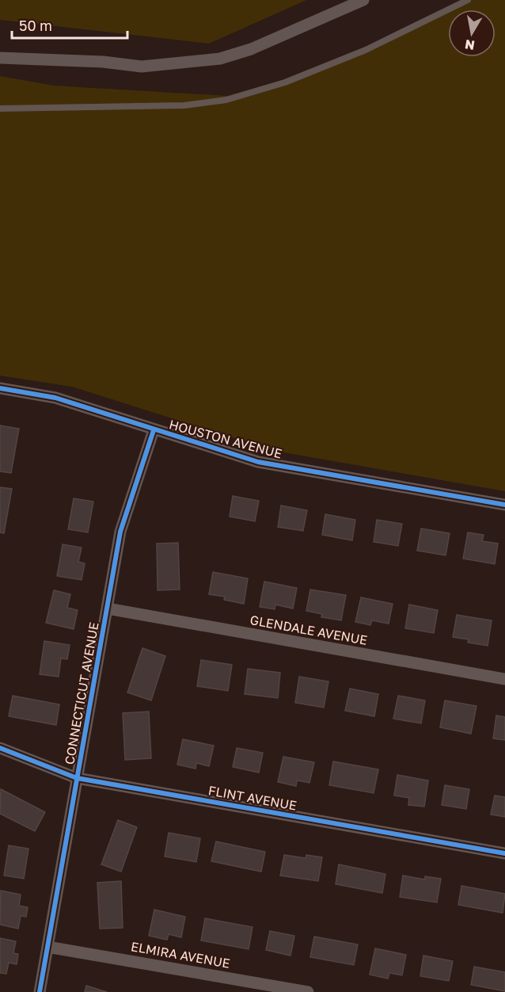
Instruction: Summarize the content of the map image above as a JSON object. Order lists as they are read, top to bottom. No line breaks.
{"streets":{"street":["HOUSTON AVENUE","GLENDALE AVENUE","CONNECTICUT AVENUE","FLINT AVENUE","ELMIRA AVENUE"]},"crossings":[["HOUSTON AVENUE","CONNECTICUT AVENUE"],["GLENDALE AVENUE","CONNECTICUT AVENUE"],["CONNECTICUT AVENUE","FLINT AVENUE"],["CONNECTICUT AVENUE","ELMIRA AVENUE"]],"scale_bar":"50 m","north":"bottom"}
